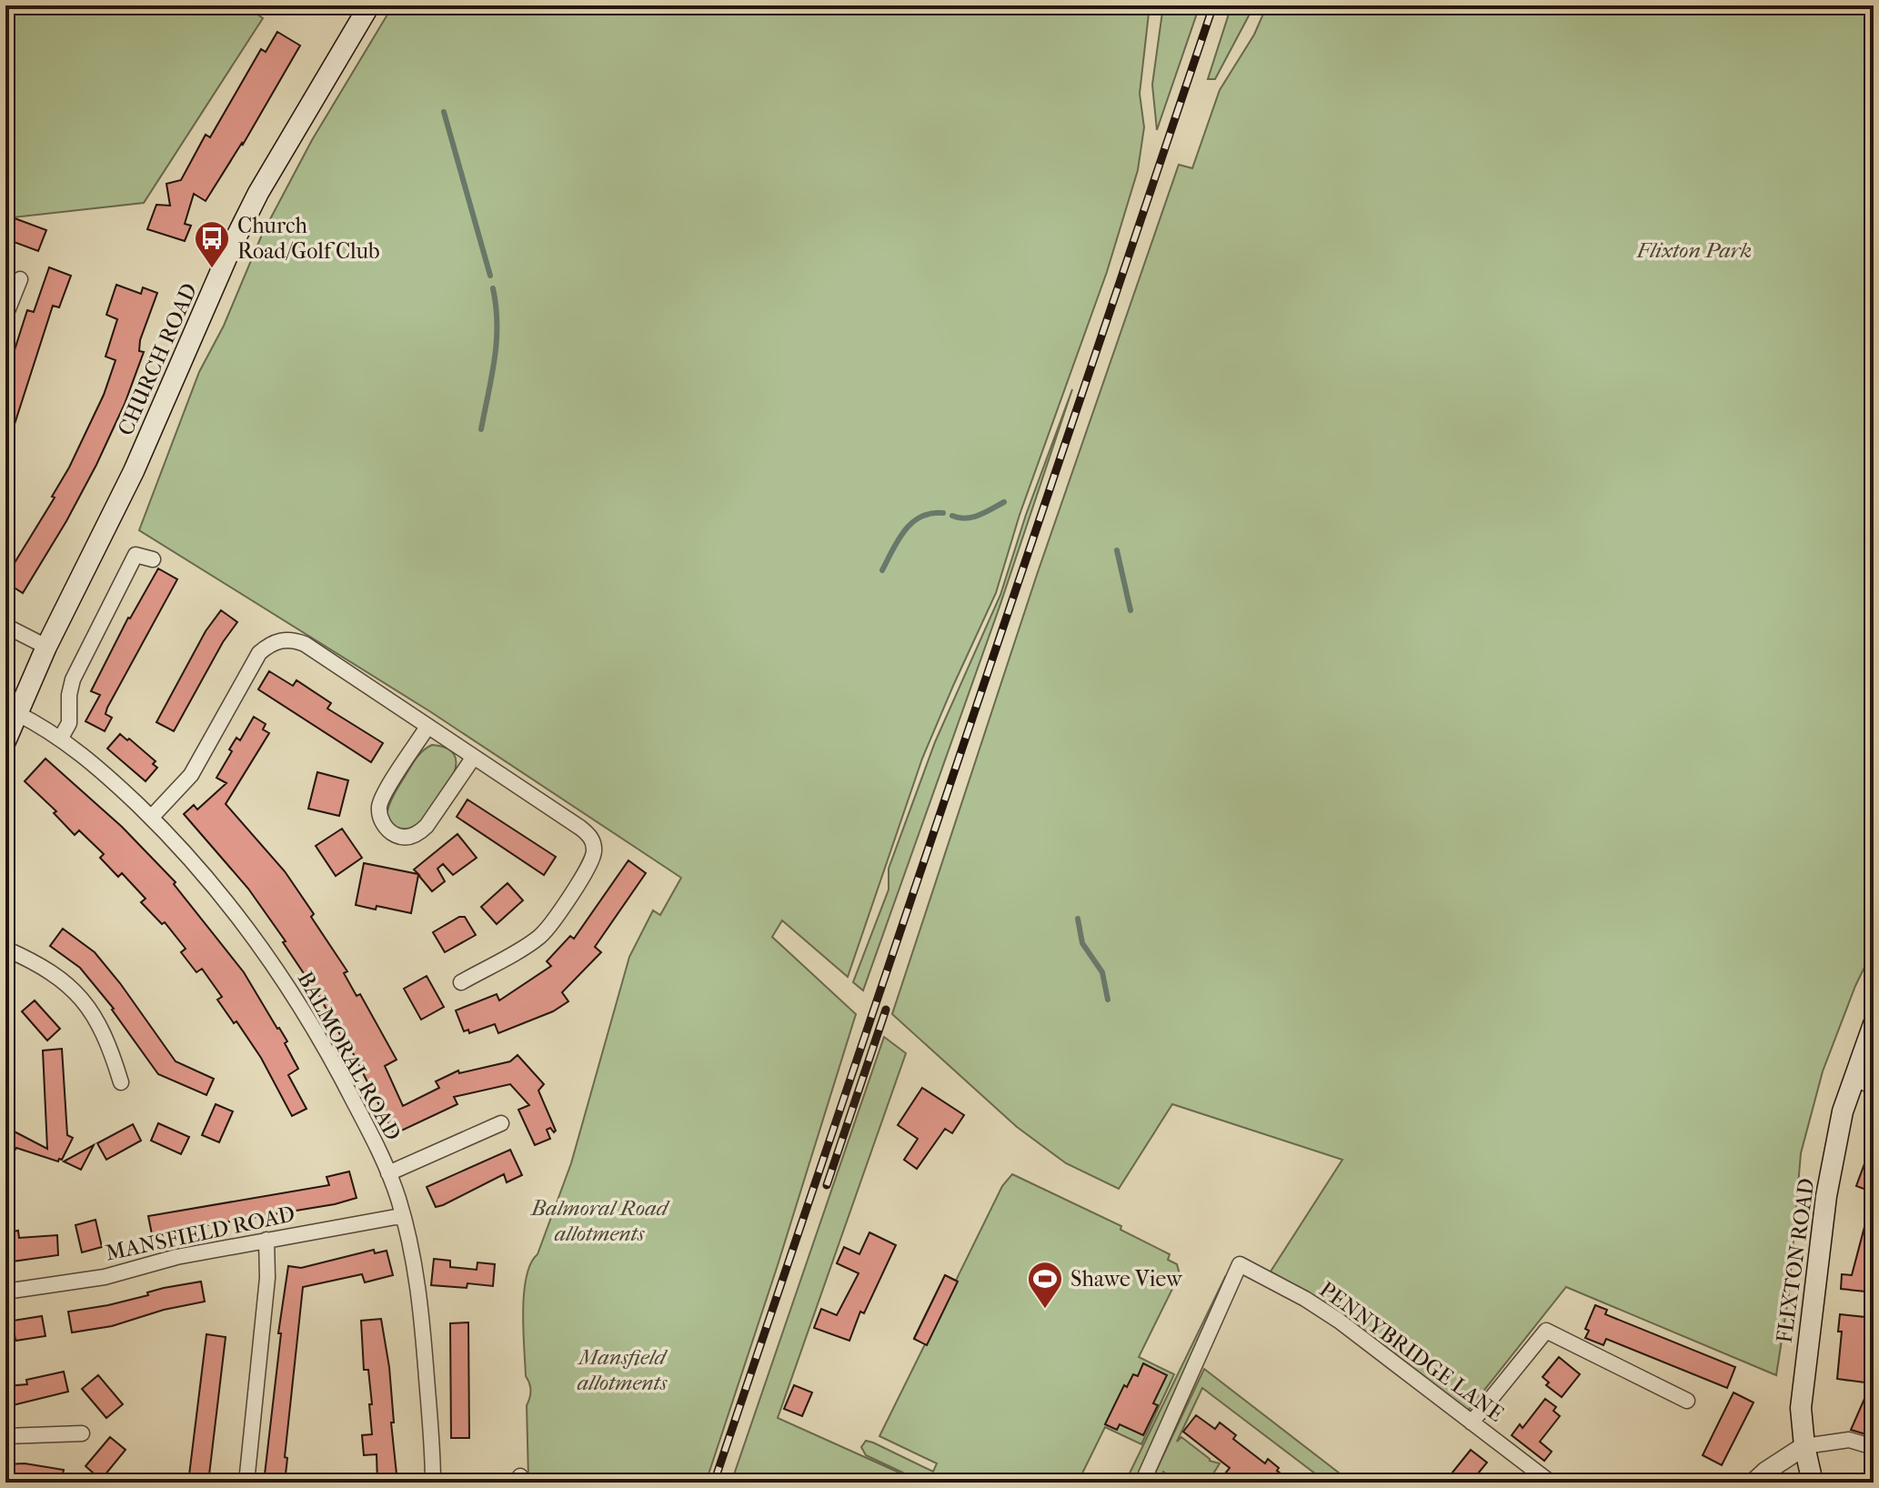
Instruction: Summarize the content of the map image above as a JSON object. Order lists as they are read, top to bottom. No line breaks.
{"streets":{"main road":["CHURCH ROAD","FLIXTON ROAD"],"street":["BALMORAL ROAD","MANSFIELD ROAD","PENNYBRIDGE LANE"]},"crossings":[["CHURCH ROAD","BALMORAL ROAD"],["BALMORAL ROAD","MANSFIELD ROAD"]],"parks":["Flixton Park","Balmoral Road allotments","Mansfield allotments"],"places":{"bus stop":["Church Road/Golf Club"],"sports":["Shawe View"]}}
